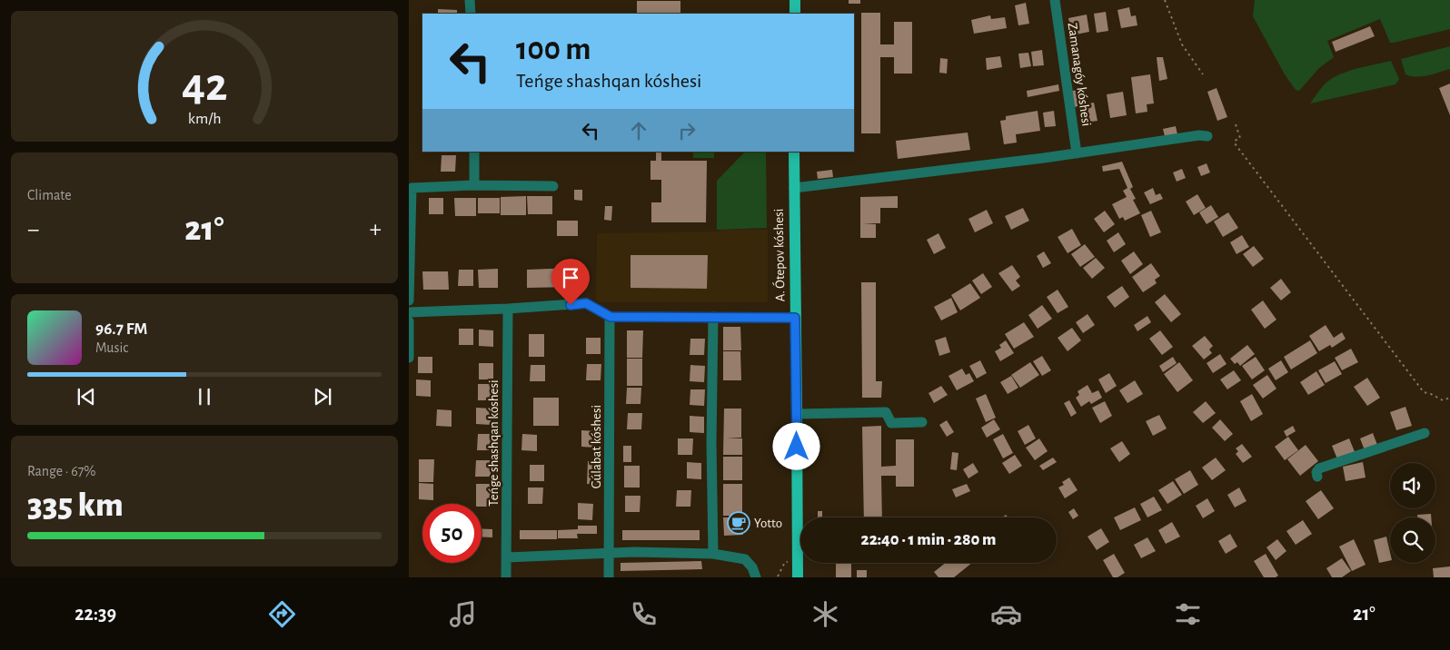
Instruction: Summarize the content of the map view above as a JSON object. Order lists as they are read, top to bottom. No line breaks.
{"streets":{"main road":["A. Ótepov kóshesi"],"street":["Zamanagóy kóshesi","Teńge shashqan kóshesi","Gúlabat kóshesi"]},"places":{"cafe":["Yotto"]},"page":{"turn":["100 m","Teńge shashqan kóshesi"],"tile":["Climate",["Range · 67%","335 km"]],"heat":["−","21°","+"],"song":["96.7 FM","Music"],"limit":"50","trip":"22:40 · 1 min · 280 m","tabs":["22:39","21°"],"gauge":["42","km/h"]}}
